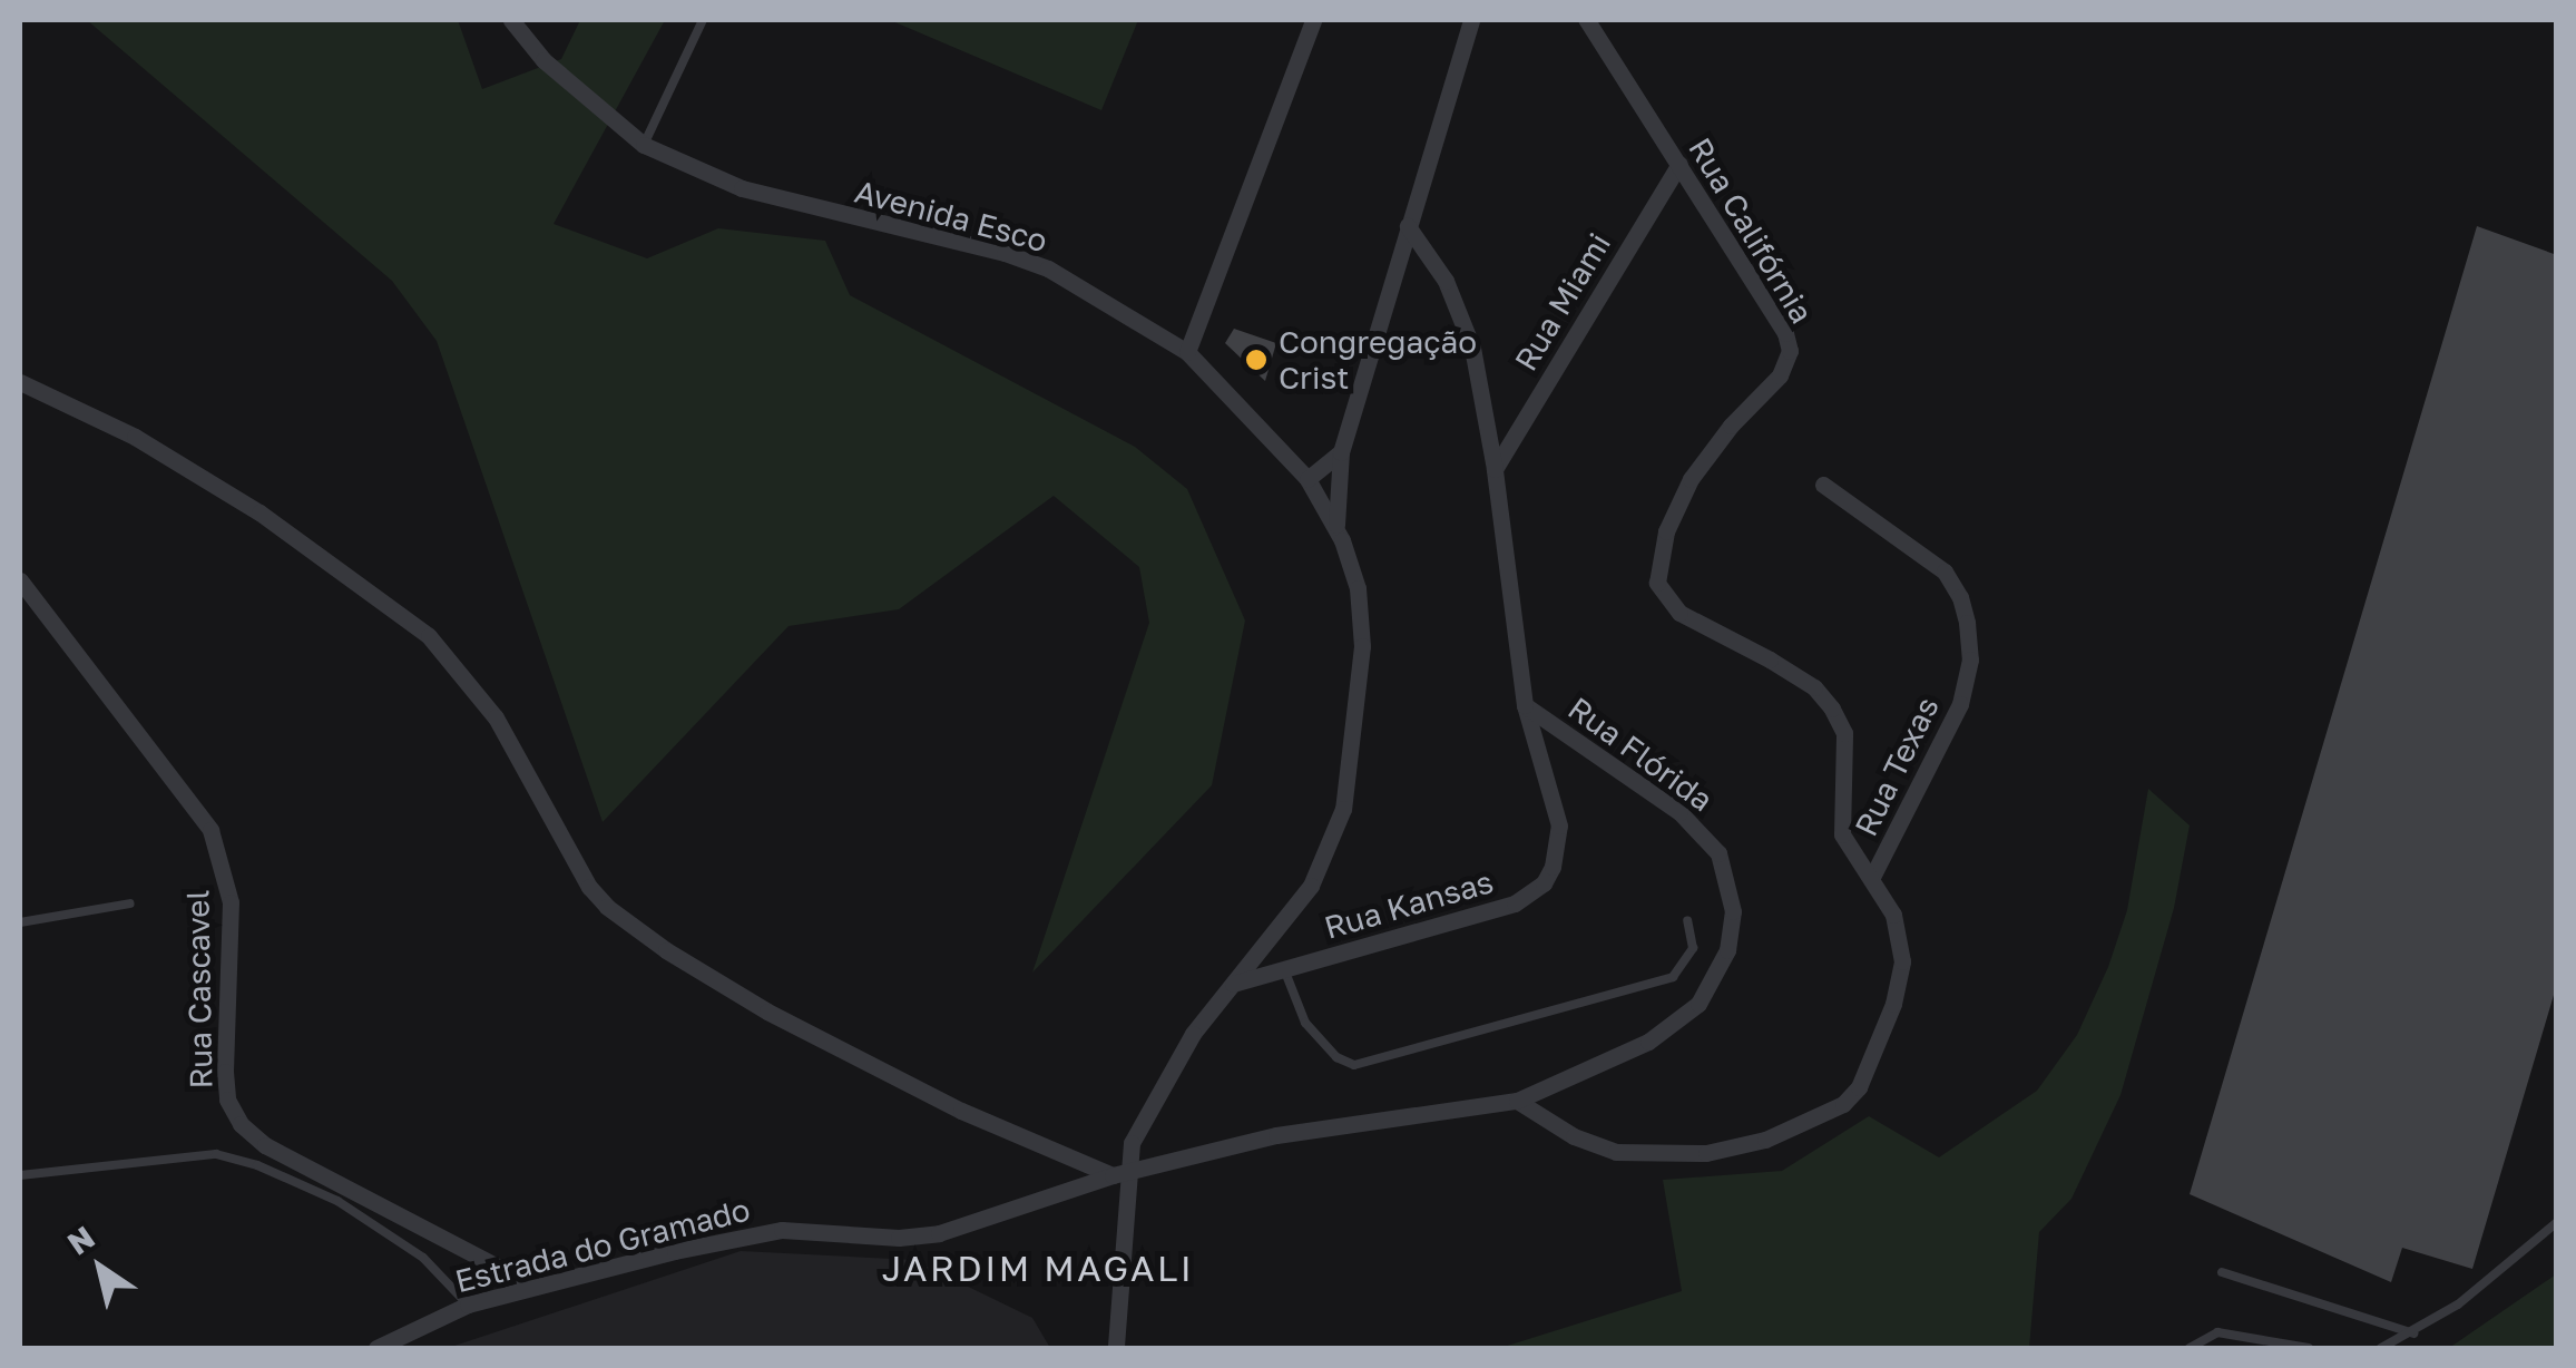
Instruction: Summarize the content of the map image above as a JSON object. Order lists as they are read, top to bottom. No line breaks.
{"streets":{"street":["Avenida Esco","Rua Califórnia","Rua Miami","Rua Flórida","Rua Texas","Rua Kansas","Rua Cascavel","Estrada do Gramado"]},"crossings":[["Rua Califórnia","Rua Miami"],["Rua Califórnia","Rua Texas"],["Rua Miami","Rua Flórida"],["Rua Flórida","Rua Texas"],["Rua Flórida","Rua Kansas"],["Rua Flórida","Estrada do Gramado"],["Rua Cascavel","Estrada do Gramado"]],"districts":["JARDIM MAGALI"],"places":["Congregação Crist"],"north":"top left"}
